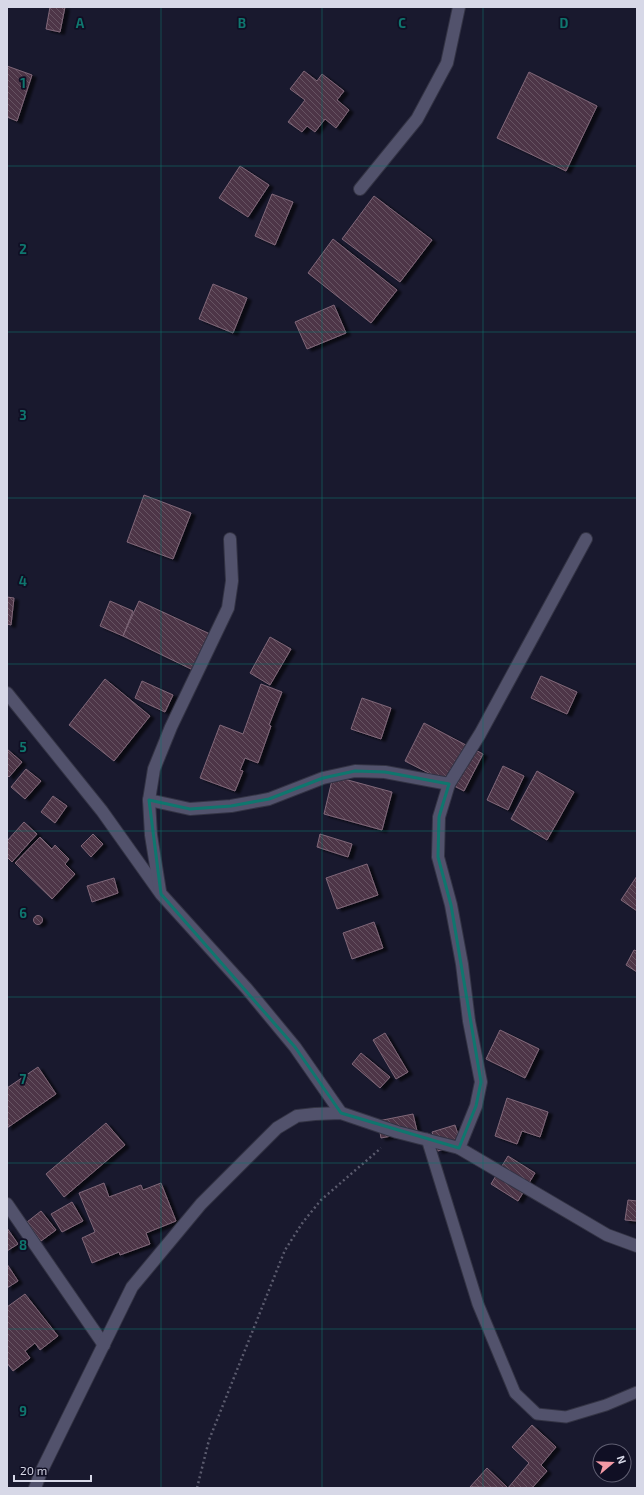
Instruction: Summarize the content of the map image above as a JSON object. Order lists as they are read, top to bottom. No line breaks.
{"scale_bar":"20 m","north":"right","grid":{"columns":["A","B","C","D"],"rows":["1","2","3","4","5","6","7","8","9"]}}
